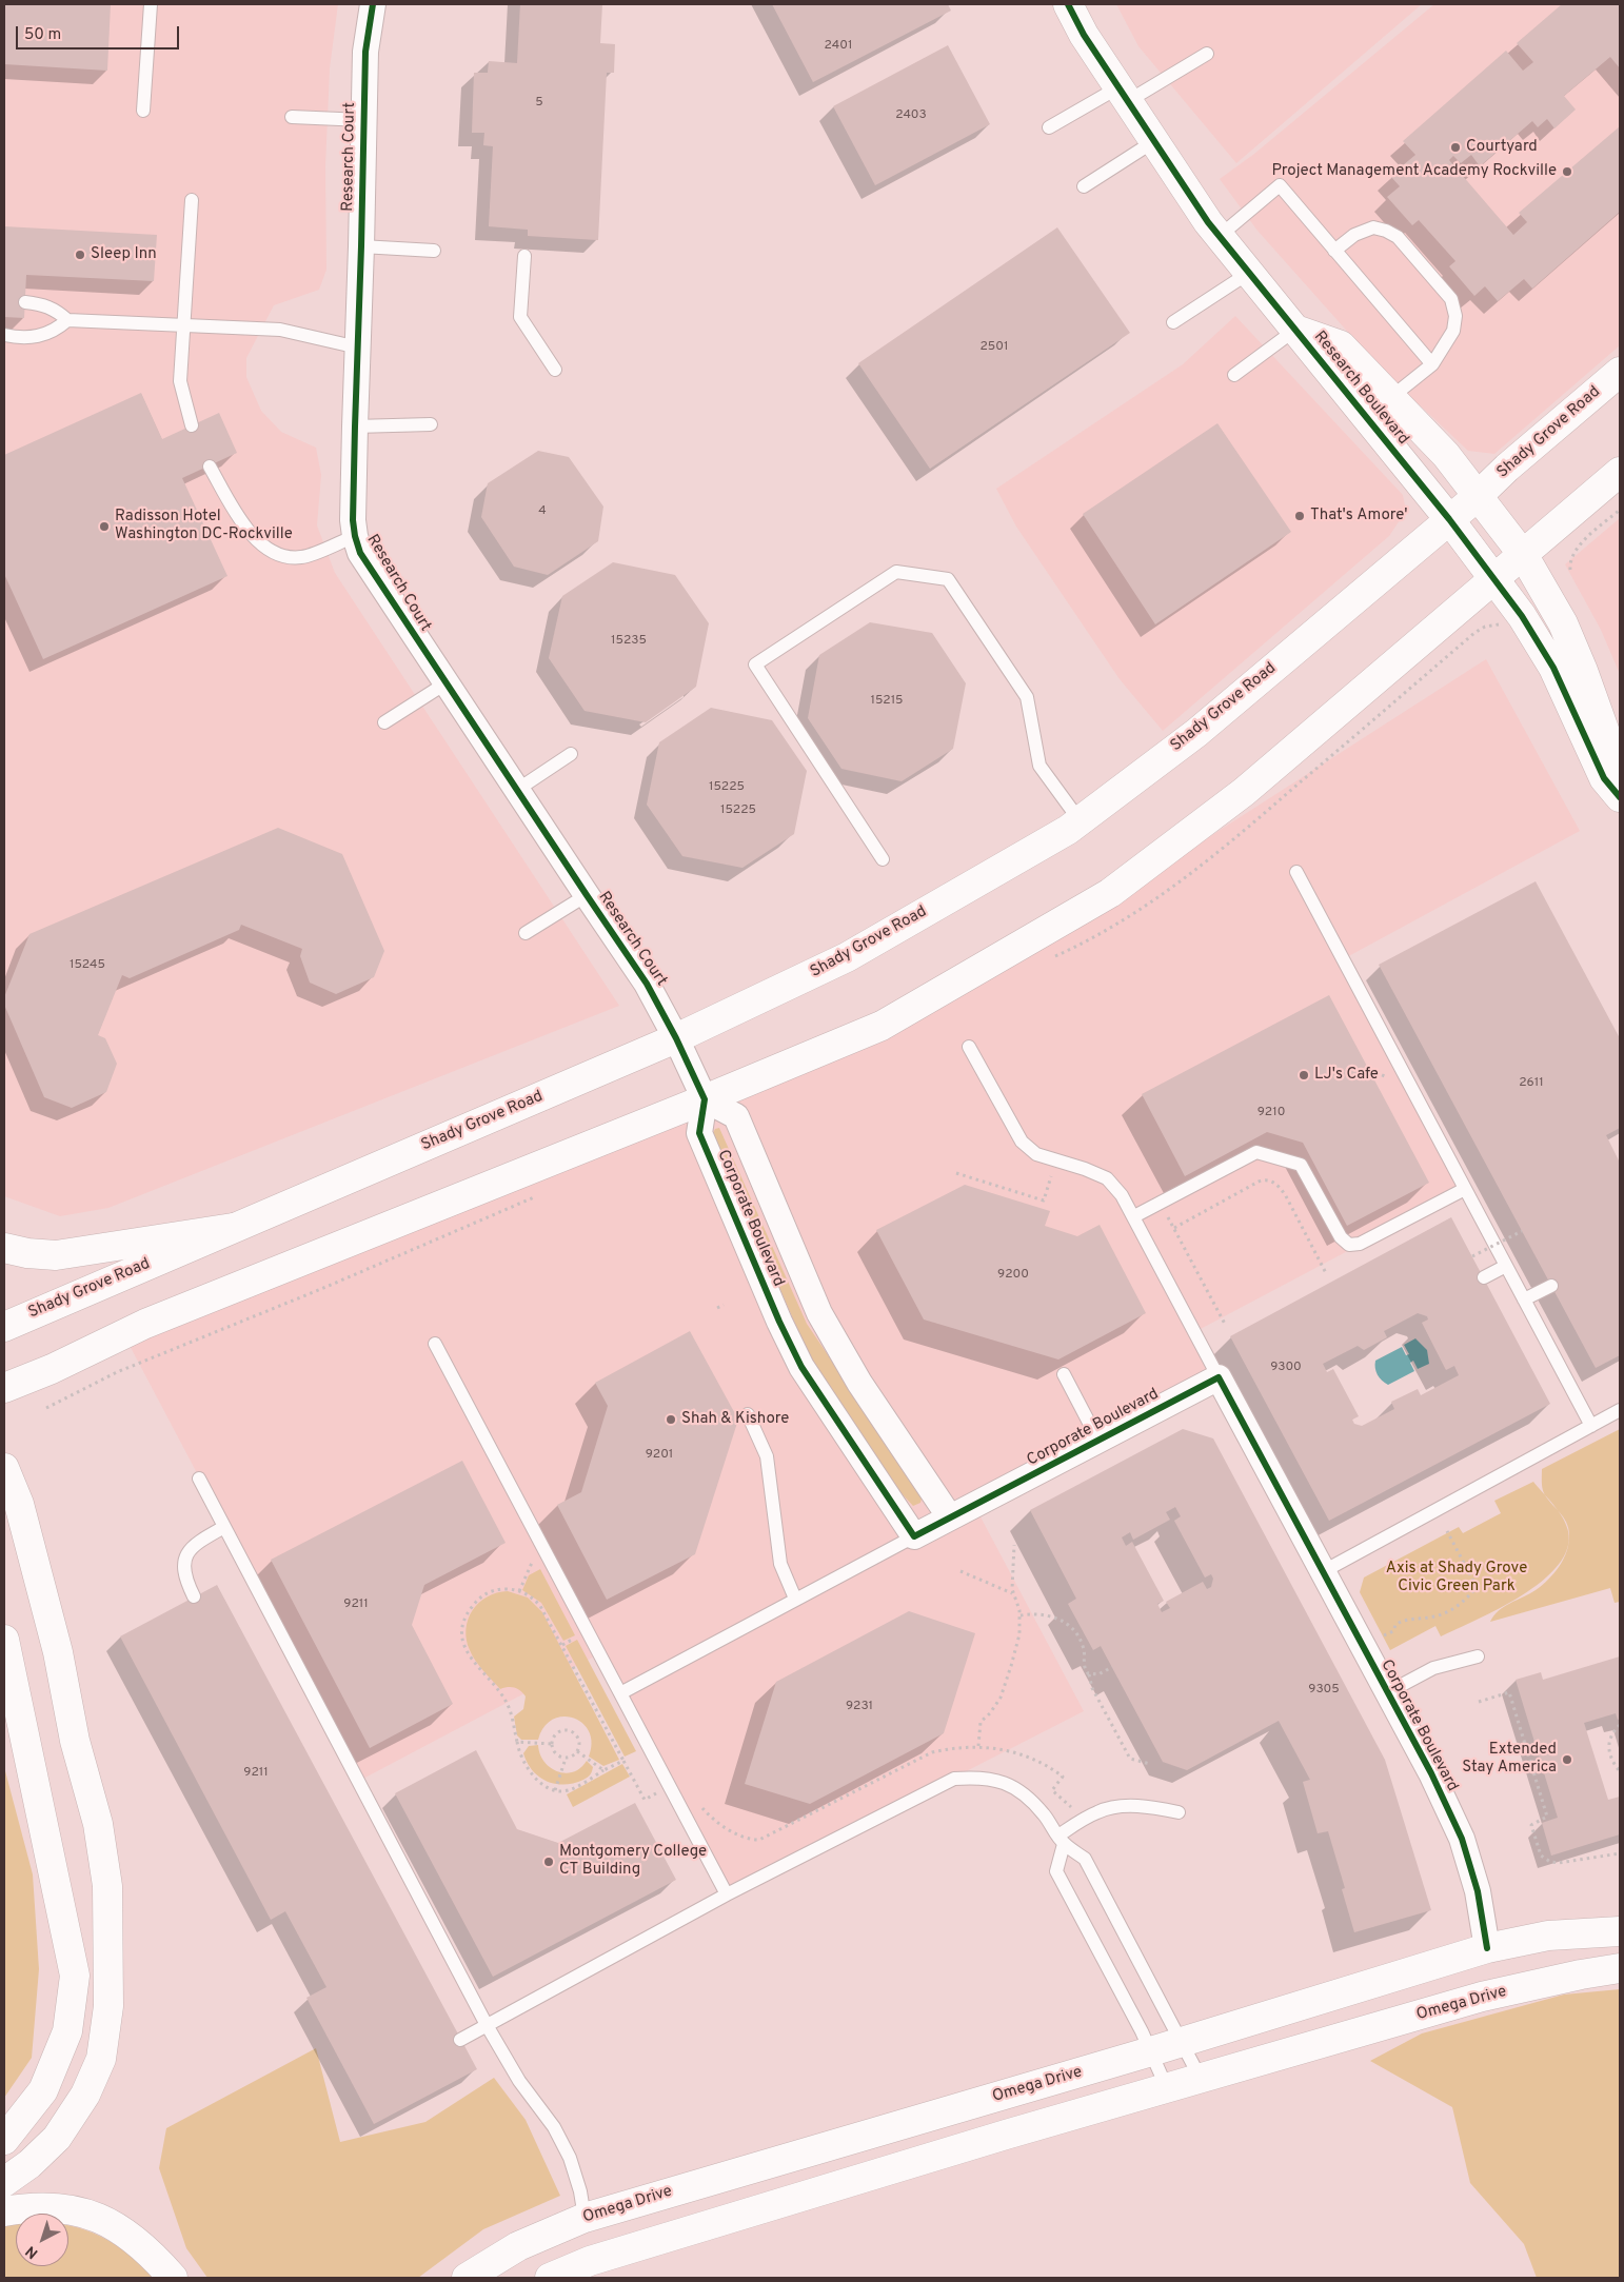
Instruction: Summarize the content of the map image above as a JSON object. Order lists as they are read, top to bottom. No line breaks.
{"streets":{"main road":["Research Boulevard","Shady Grove Road","Omega Drive"],"street":["Research Court","Corporate Boulevard"]},"crossings":[["Research Court","Shady Grove Road"],["Research Boulevard","Shady Grove Road"],["Corporate Boulevard","Omega Drive"]],"parks":["Axis at Shady Grove Civic Green Park"],"places":["Courtyard","Project Management Academy Rockville","Sleep Inn","That's Amore'","Radisson Hotel Washington DC-Rockville","LJ's Cafe","Shah & Kishore","Extended Stay America","Montgomery College CT Building"],"house_numbers":["2401","5","2403","2501","4","15235","15215","15225","15225","15245","2611","9210","9200","9300","9201","9211","9305","9231","9211"],"scale_bar":"50 m","north":"bottom left"}
